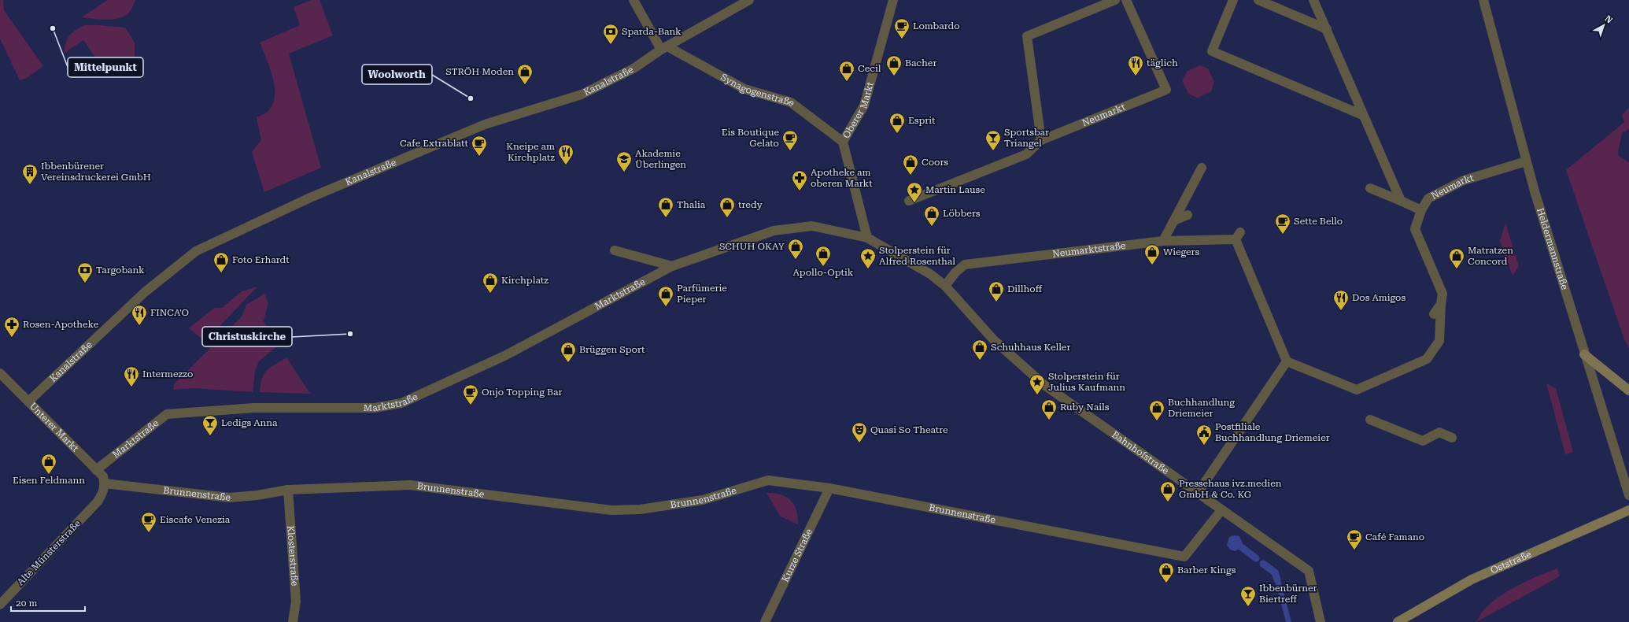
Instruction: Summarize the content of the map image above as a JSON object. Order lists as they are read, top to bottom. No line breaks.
{"streets":{"main road":["Oststraße"],"street":["Kanalstraße","Synagogenstraße","Oberer Markt","Neumarkt","Heldermannstraße","Neumarktstraße","Marktstraße","Unterer Markt","Bahnhofstraße","Brunnenstraße","Alte Münsterstraße","Kurze Straße","Klosterstraße"]},"crossings":[["Kanalstraße","Synagogenstraße"],["Kanalstraße","Unterer Markt"],["Synagogenstraße","Oberer Markt"],["Oberer Markt","Marktstraße"],["Neumarkt","Heldermannstraße"],["Neumarkt","Neumarktstraße"],["Neumarktstraße","Bahnhofstraße"],["Marktstraße","Unterer Markt"],["Unterer Markt","Brunnenstraße"],["Unterer Markt","Alte Münsterstraße"],["Bahnhofstraße","Brunnenstraße"],["Brunnenstraße","Alte Münsterstraße"],["Brunnenstraße","Kurze Straße"],["Brunnenstraße","Klosterstraße"]],"places":{"other":["Mittelpunkt","Woolworth","Christuskirche"],"cafe":["Lombardo","Eis Boutique Gelato","Cafe Extrablatt","Sette Bello","Onjo Topping Bar","Eiscafe Venezia","Café Famano"],"bank":["Sparda-Bank","Targobank"],"shop":["Bacher","Cecil","STRÖH Moden","Esprit","Coors","Thalia","tredy","Löbbers","SCHUH OKAY","Wiegers","Apollo-Optik","Matratzen Concord","Foto Erhardt","Kirchplatz","Dillhoff","Parfümerie Pieper","Schuhhaus Keller","Brüggen Sport","Ruby Nails","Buchhandlung Driemeier","Eisen Feldmann","Pressehaus ivz.medien GmbH & Co. KG","Barber Kings"],"restaurant":["täglich","Kneipe am Kirchplatz","Dos Amigos","FINCA'O","Intermezzo"],"bar":["Sportsbar Triangel","Ledigs Anna","Ibbenbürner Biertreff"],"school or university":["Akademie Überlingen"],"building":["Ibbenbürener Vereinsdruckerei GmbH"],"pharmacy":["Apotheke am oberen Markt","Rosen-Apotheke"],"place":["Martin Lause","Stolperstein für Alfred Rosenthal","Stolperstein für Julius Kaufmann"],"theatre":["Quasi So Theatre"],"public building":["Postfiliale Buchhandlung Driemeier"]},"scale_bar":"20 m","north":"top right"}
